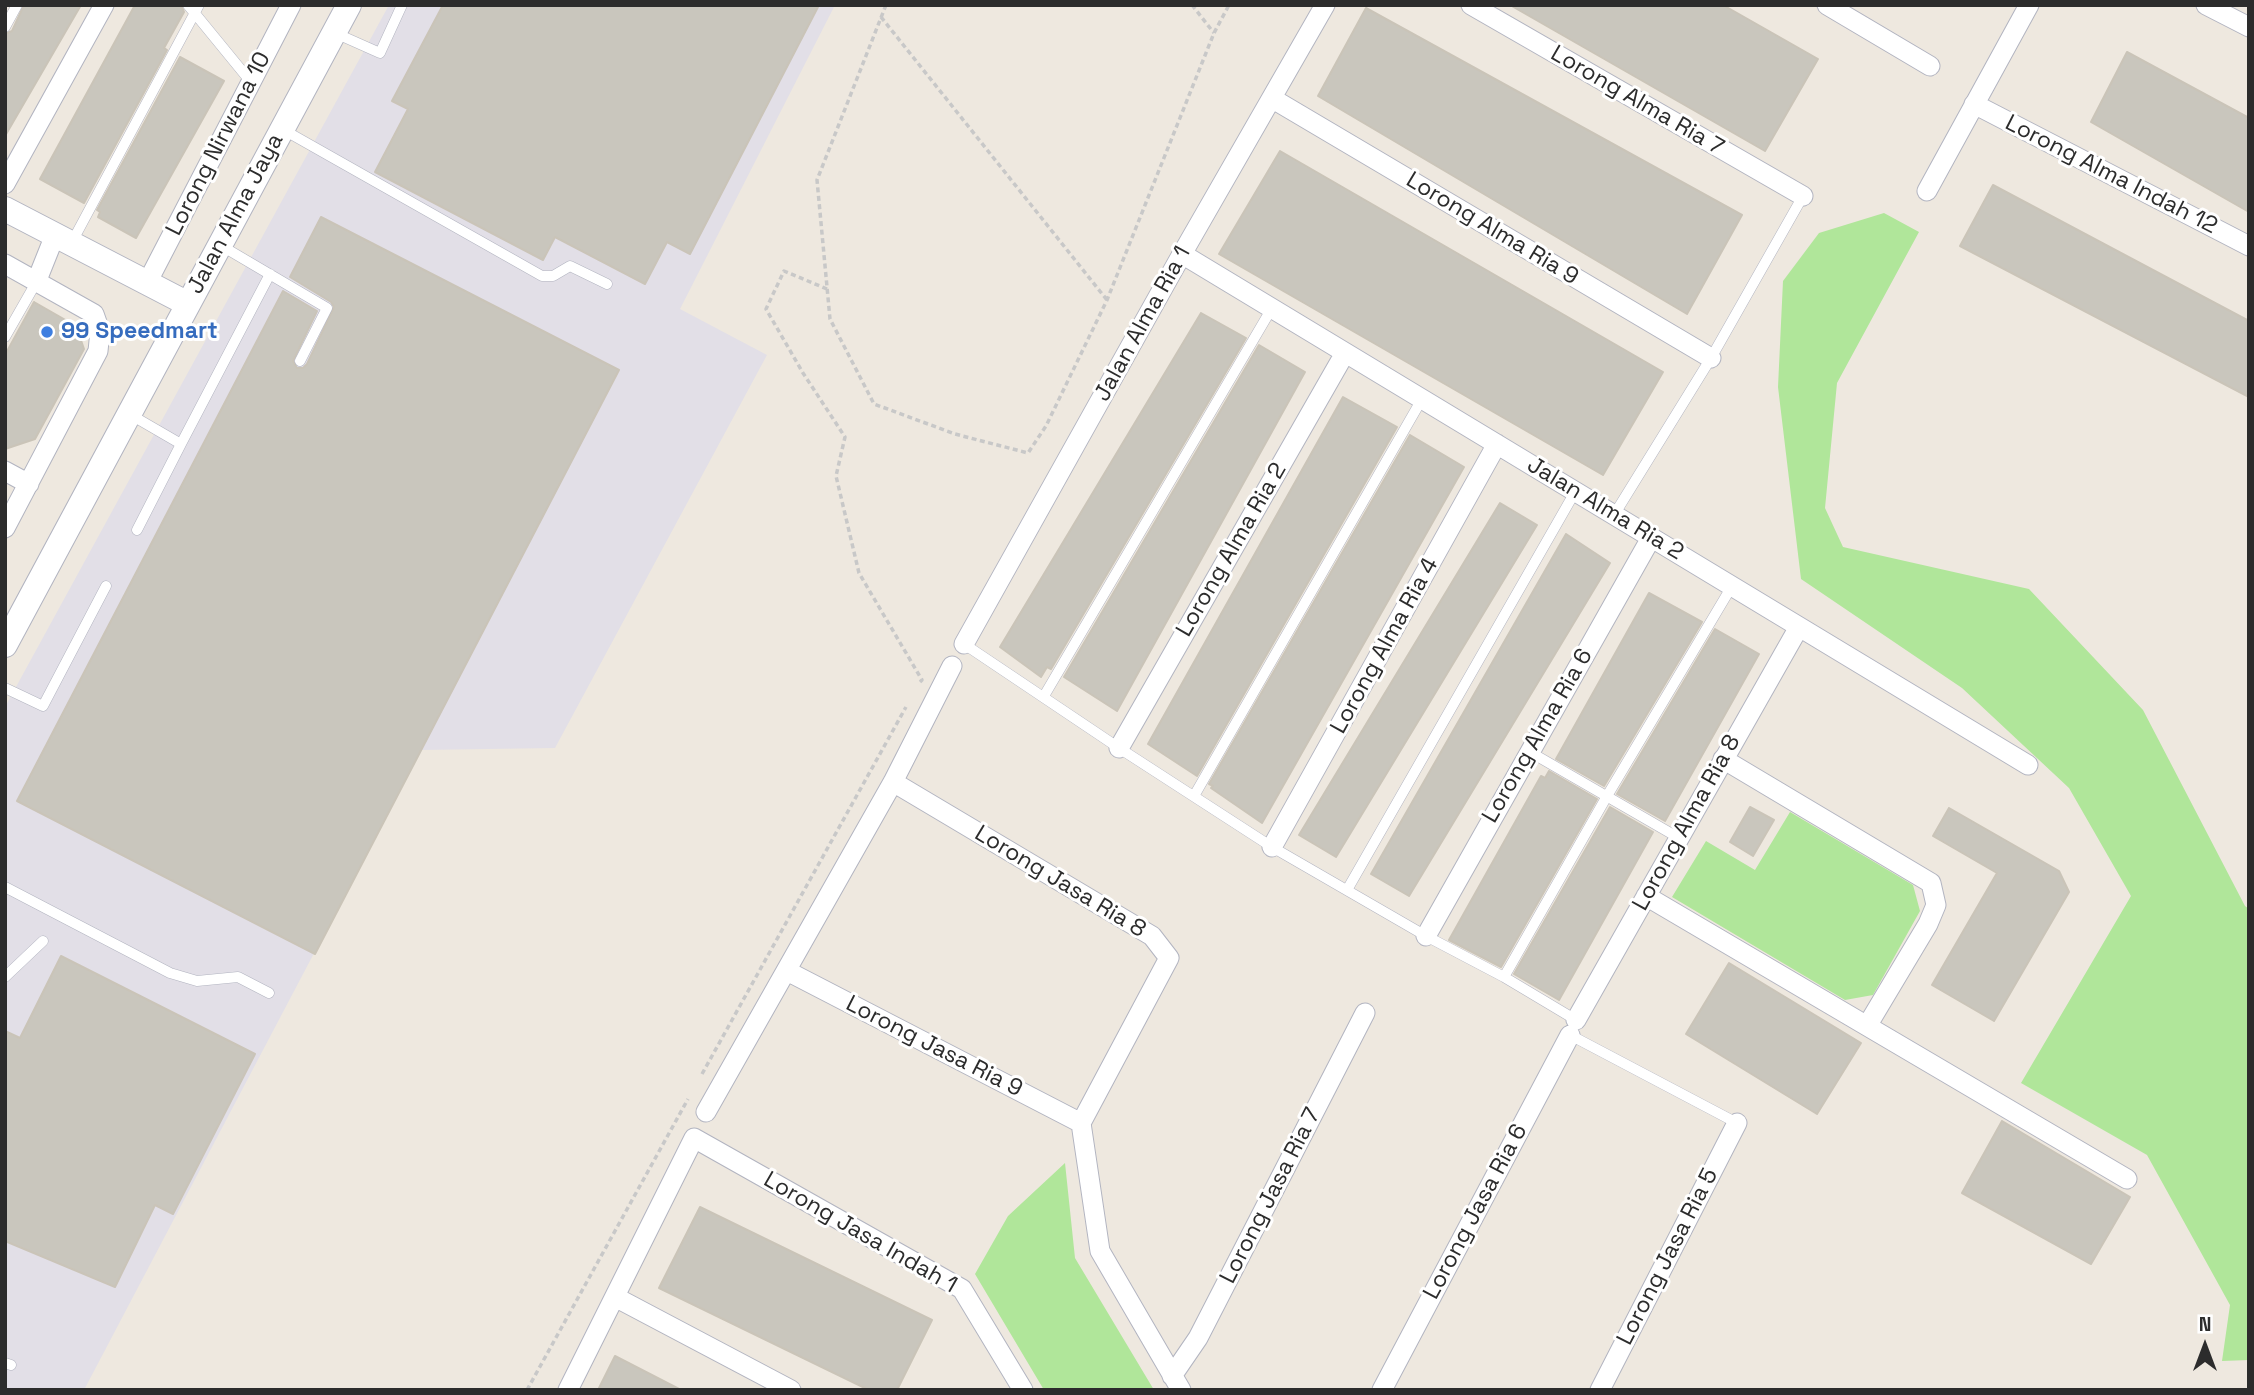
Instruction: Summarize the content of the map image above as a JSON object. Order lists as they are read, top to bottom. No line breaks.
{"streets":{"street":["Lorong Alma Ria 7","Lorong Nirwana 10","Lorong Alma Indah 12","Jalan Alma Jaya","Lorong Alma Ria 9","Jalan Alma Ria 1","Jalan Alma Ria 2","Lorong Alma Ria 2","Lorong Alma Ria 4","Lorong Alma Ria 6","Lorong Alma Ria 8","Lorong Jasa Ria 8","Lorong Jasa Ria 9","Lorong Jasa Ria 7","Lorong Jasa Ria 6","Lorong Jasa Indah 1","Lorong Jasa Ria 5"]},"crossings":[["Lorong Alma Ria 9","Jalan Alma Ria 1"],["Jalan Alma Ria 1","Jalan Alma Ria 2"],["Jalan Alma Ria 2","Lorong Alma Ria 2"],["Jalan Alma Ria 2","Lorong Alma Ria 4"],["Jalan Alma Ria 2","Lorong Alma Ria 6"],["Jalan Alma Ria 2","Lorong Alma Ria 8"],["Lorong Alma Ria 8","Lorong Jasa Ria 6"],["Lorong Jasa Ria 8","Lorong Jasa Ria 9"]],"places":["99 Speedmart"],"north":"top"}
